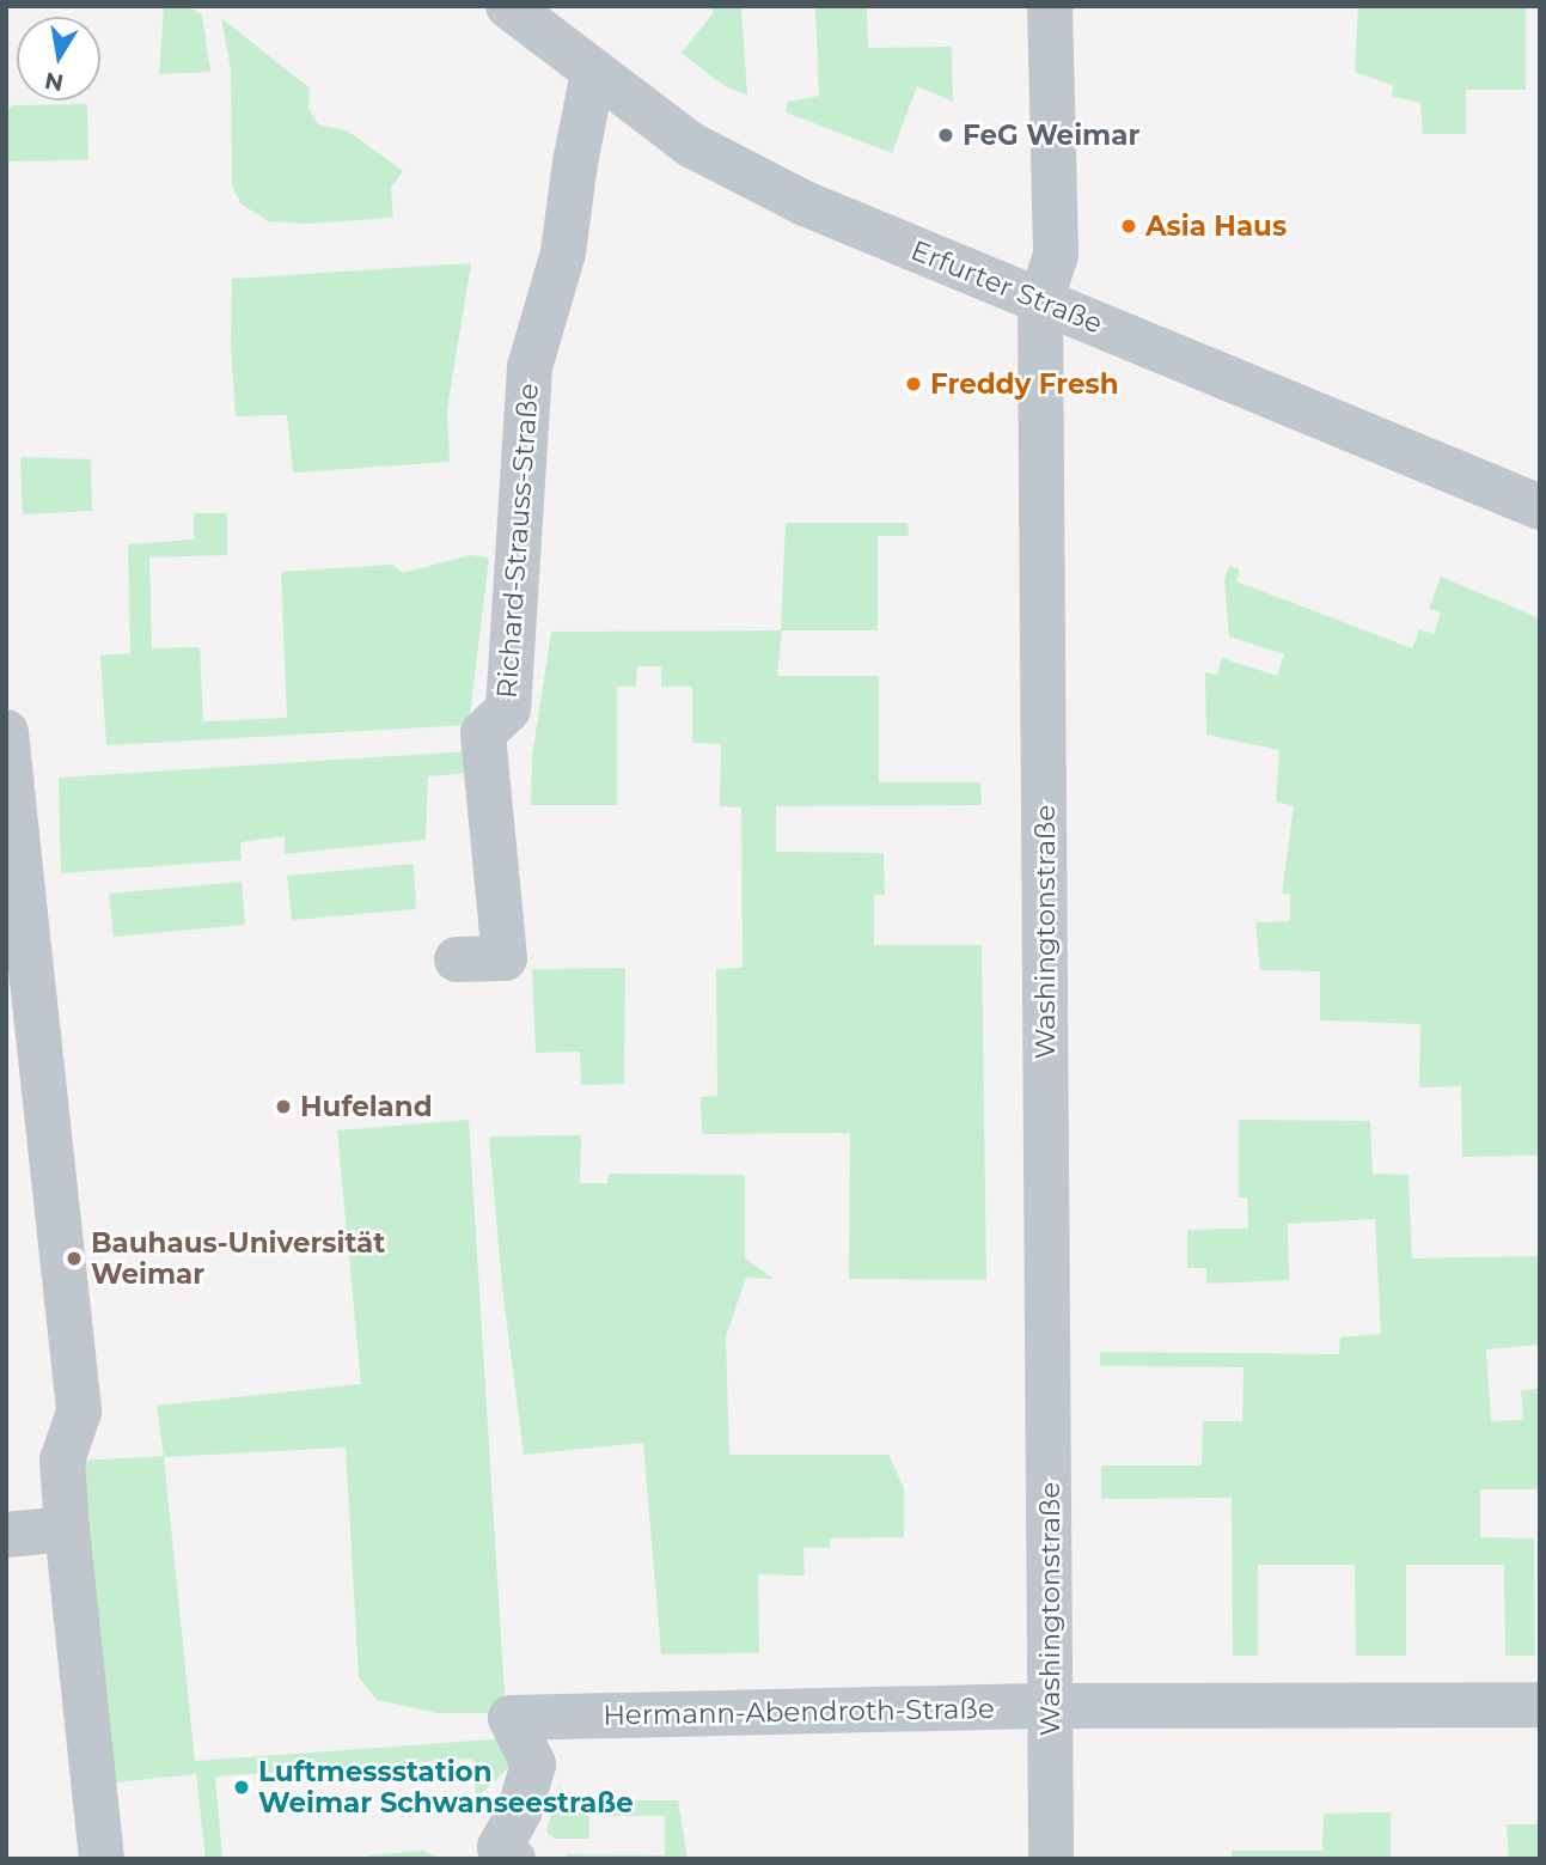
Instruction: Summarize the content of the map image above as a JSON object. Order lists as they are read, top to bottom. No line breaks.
{"streets":{"street":["Erfurter Straße","Richard-Strauss-Straße","Washingtonstraße","Hermann-Abendroth-Straße"]},"crossings":[["Erfurter Straße","Richard-Strauss-Straße"],["Erfurter Straße","Washingtonstraße"],["Washingtonstraße","Hermann-Abendroth-Straße"]],"places":["FeG Weimar","Asia Haus","Freddy Fresh","Hufeland","Bauhaus-Universität Weimar","Luftmessstation Weimar Schwanseestraße"],"north":"bottom"}
